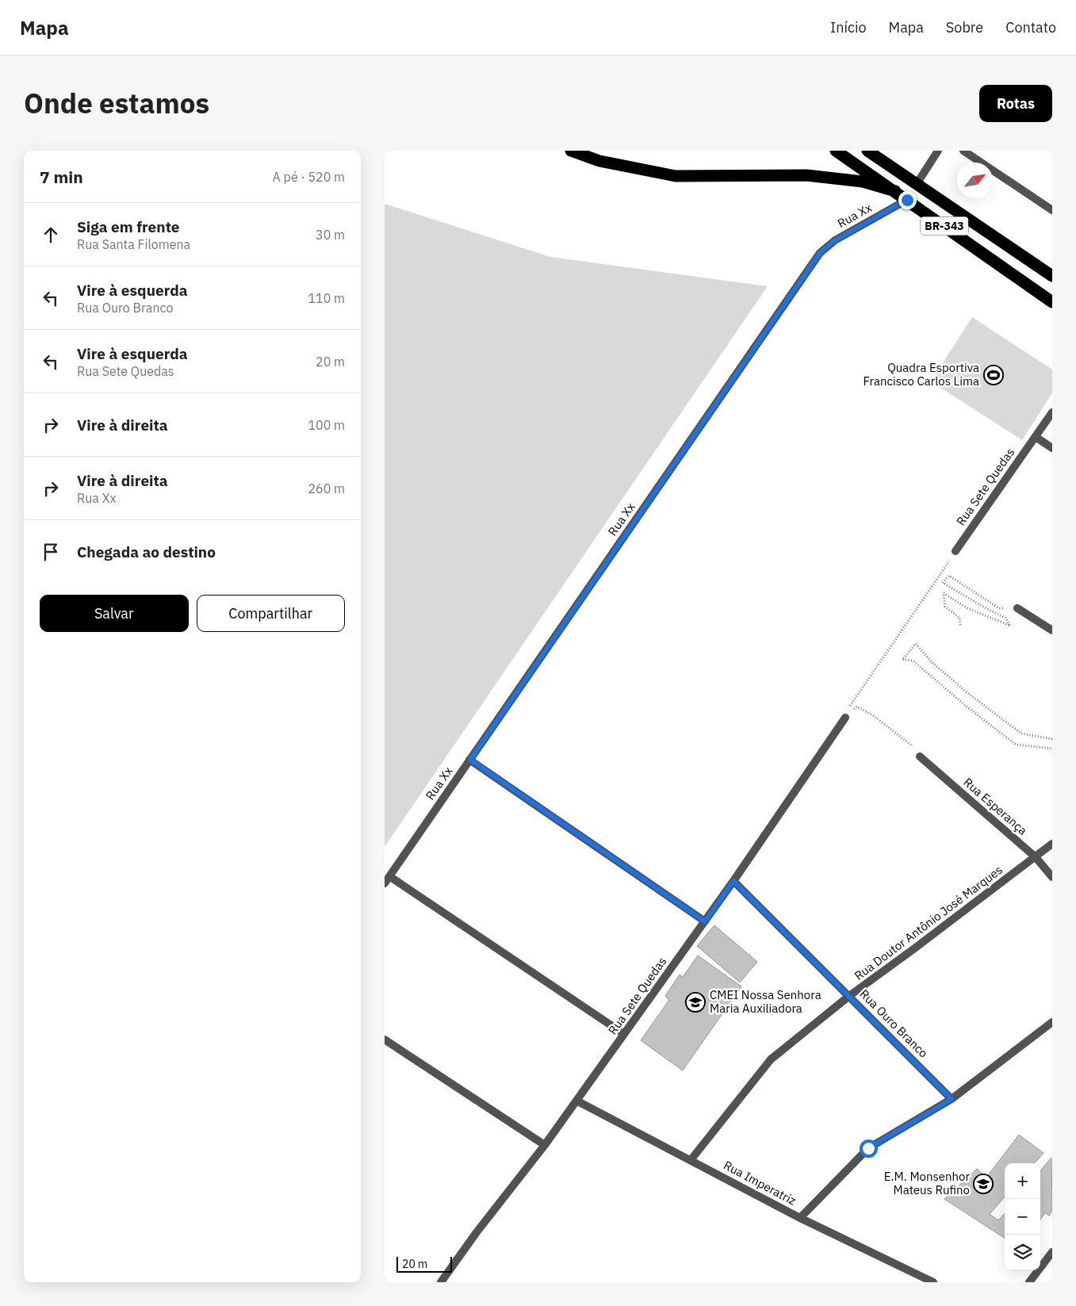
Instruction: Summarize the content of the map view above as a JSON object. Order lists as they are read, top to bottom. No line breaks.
{"streets":{"highway":["BR-343"],"street":["Rua Xx","Rua Sete Quedas","Rua Esperança","Rua Doutor Antônio José Marques","Rua Ouro Branco","Rua Imperatriz"]},"crossings":[["Rua Xx","BR-343"],["Rua Sete Quedas","Rua Ouro Branco"],["Rua Sete Quedas","Rua Imperatriz"],["Rua Esperança","Rua Doutor Antônio José Marques"],["Rua Doutor Antônio José Marques","Rua Ouro Branco"],["Rua Doutor Antônio José Marques","Rua Imperatriz"]],"places":{"sports":["Quadra Esportiva Francisco Carlos Lima"],"school or university":["CMEI Nossa Senhora Maria Auxiliadora","E.M. Monsenhor Mateus Rufino"]},"scale_bar":"20 m","north":"top right","page":{"header":"Mapa","nav":["Início","Mapa","Sobre","Contato"],"title":"Onde estamos","buttons":["Rotas",["Salvar","Compartilhar"]],"heading":["7 min","A pé · 520 m"],"list":[["Siga em frente","Rua Santa Filomena","30 m"],["Vire à esquerda","Rua Ouro Branco","110 m"],["Vire à esquerda","Rua Sete Quedas","20 m"],["Vire à direita","100 m"],["Vire à direita","Rua Xx","260 m"],"Chegada ao destino"],"map_buttons":["+","−"],"scale":"20 m"}}
